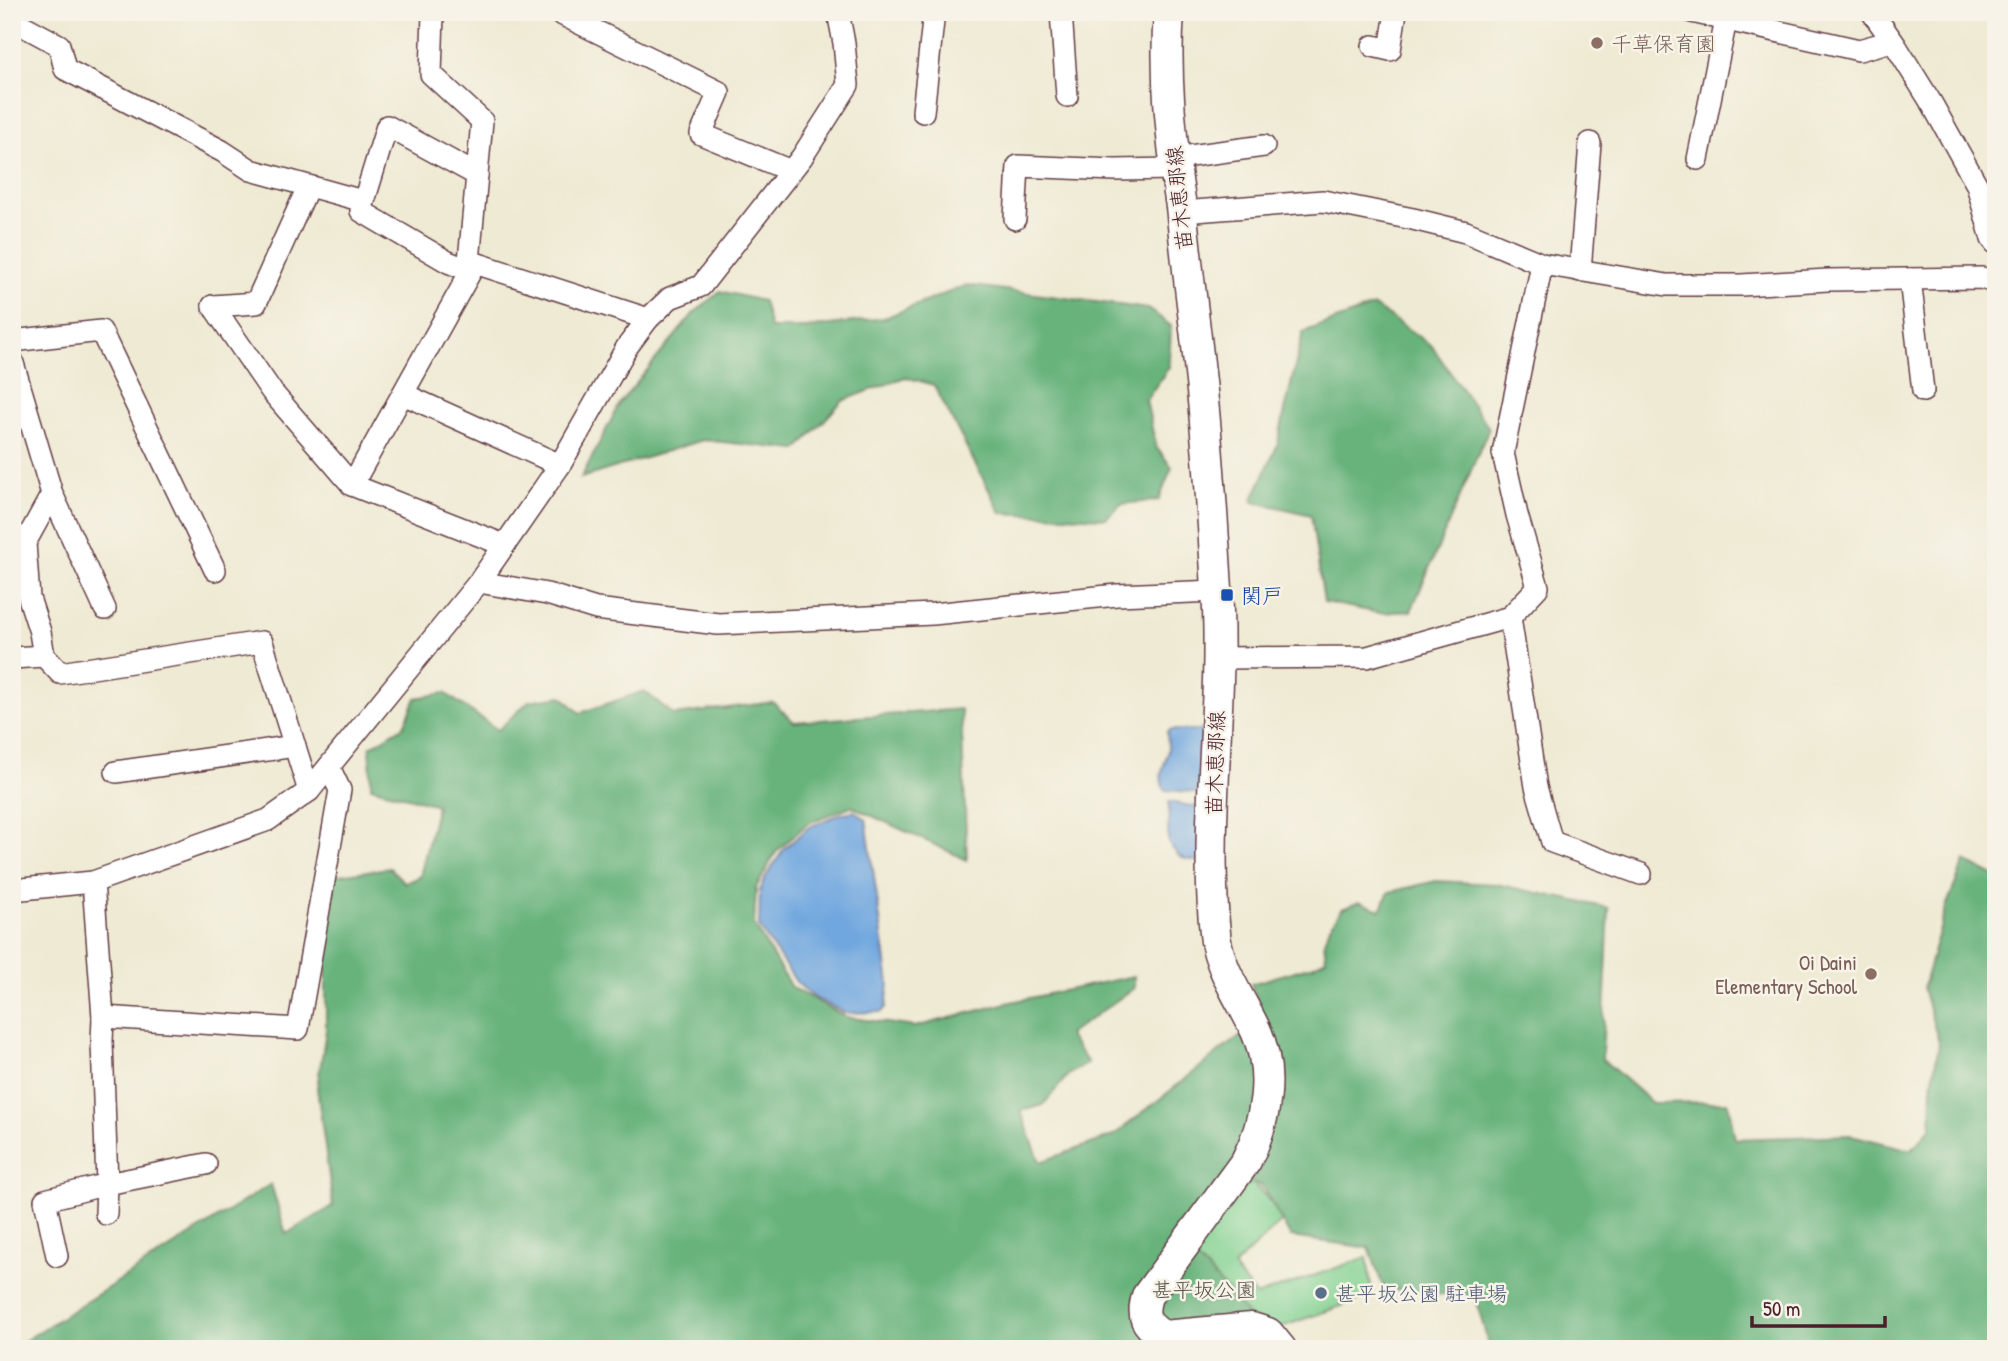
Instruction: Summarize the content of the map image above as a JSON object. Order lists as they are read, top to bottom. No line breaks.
{"streets":{"main road":["苗木恵那線"]},"parks":["甚平坂公園"],"places":{"other":["千草保育園","Oi Daini Elementary School","甚平坂公園 駐車場"],"transit":["関戸"]},"scale_bar":"50 m"}
